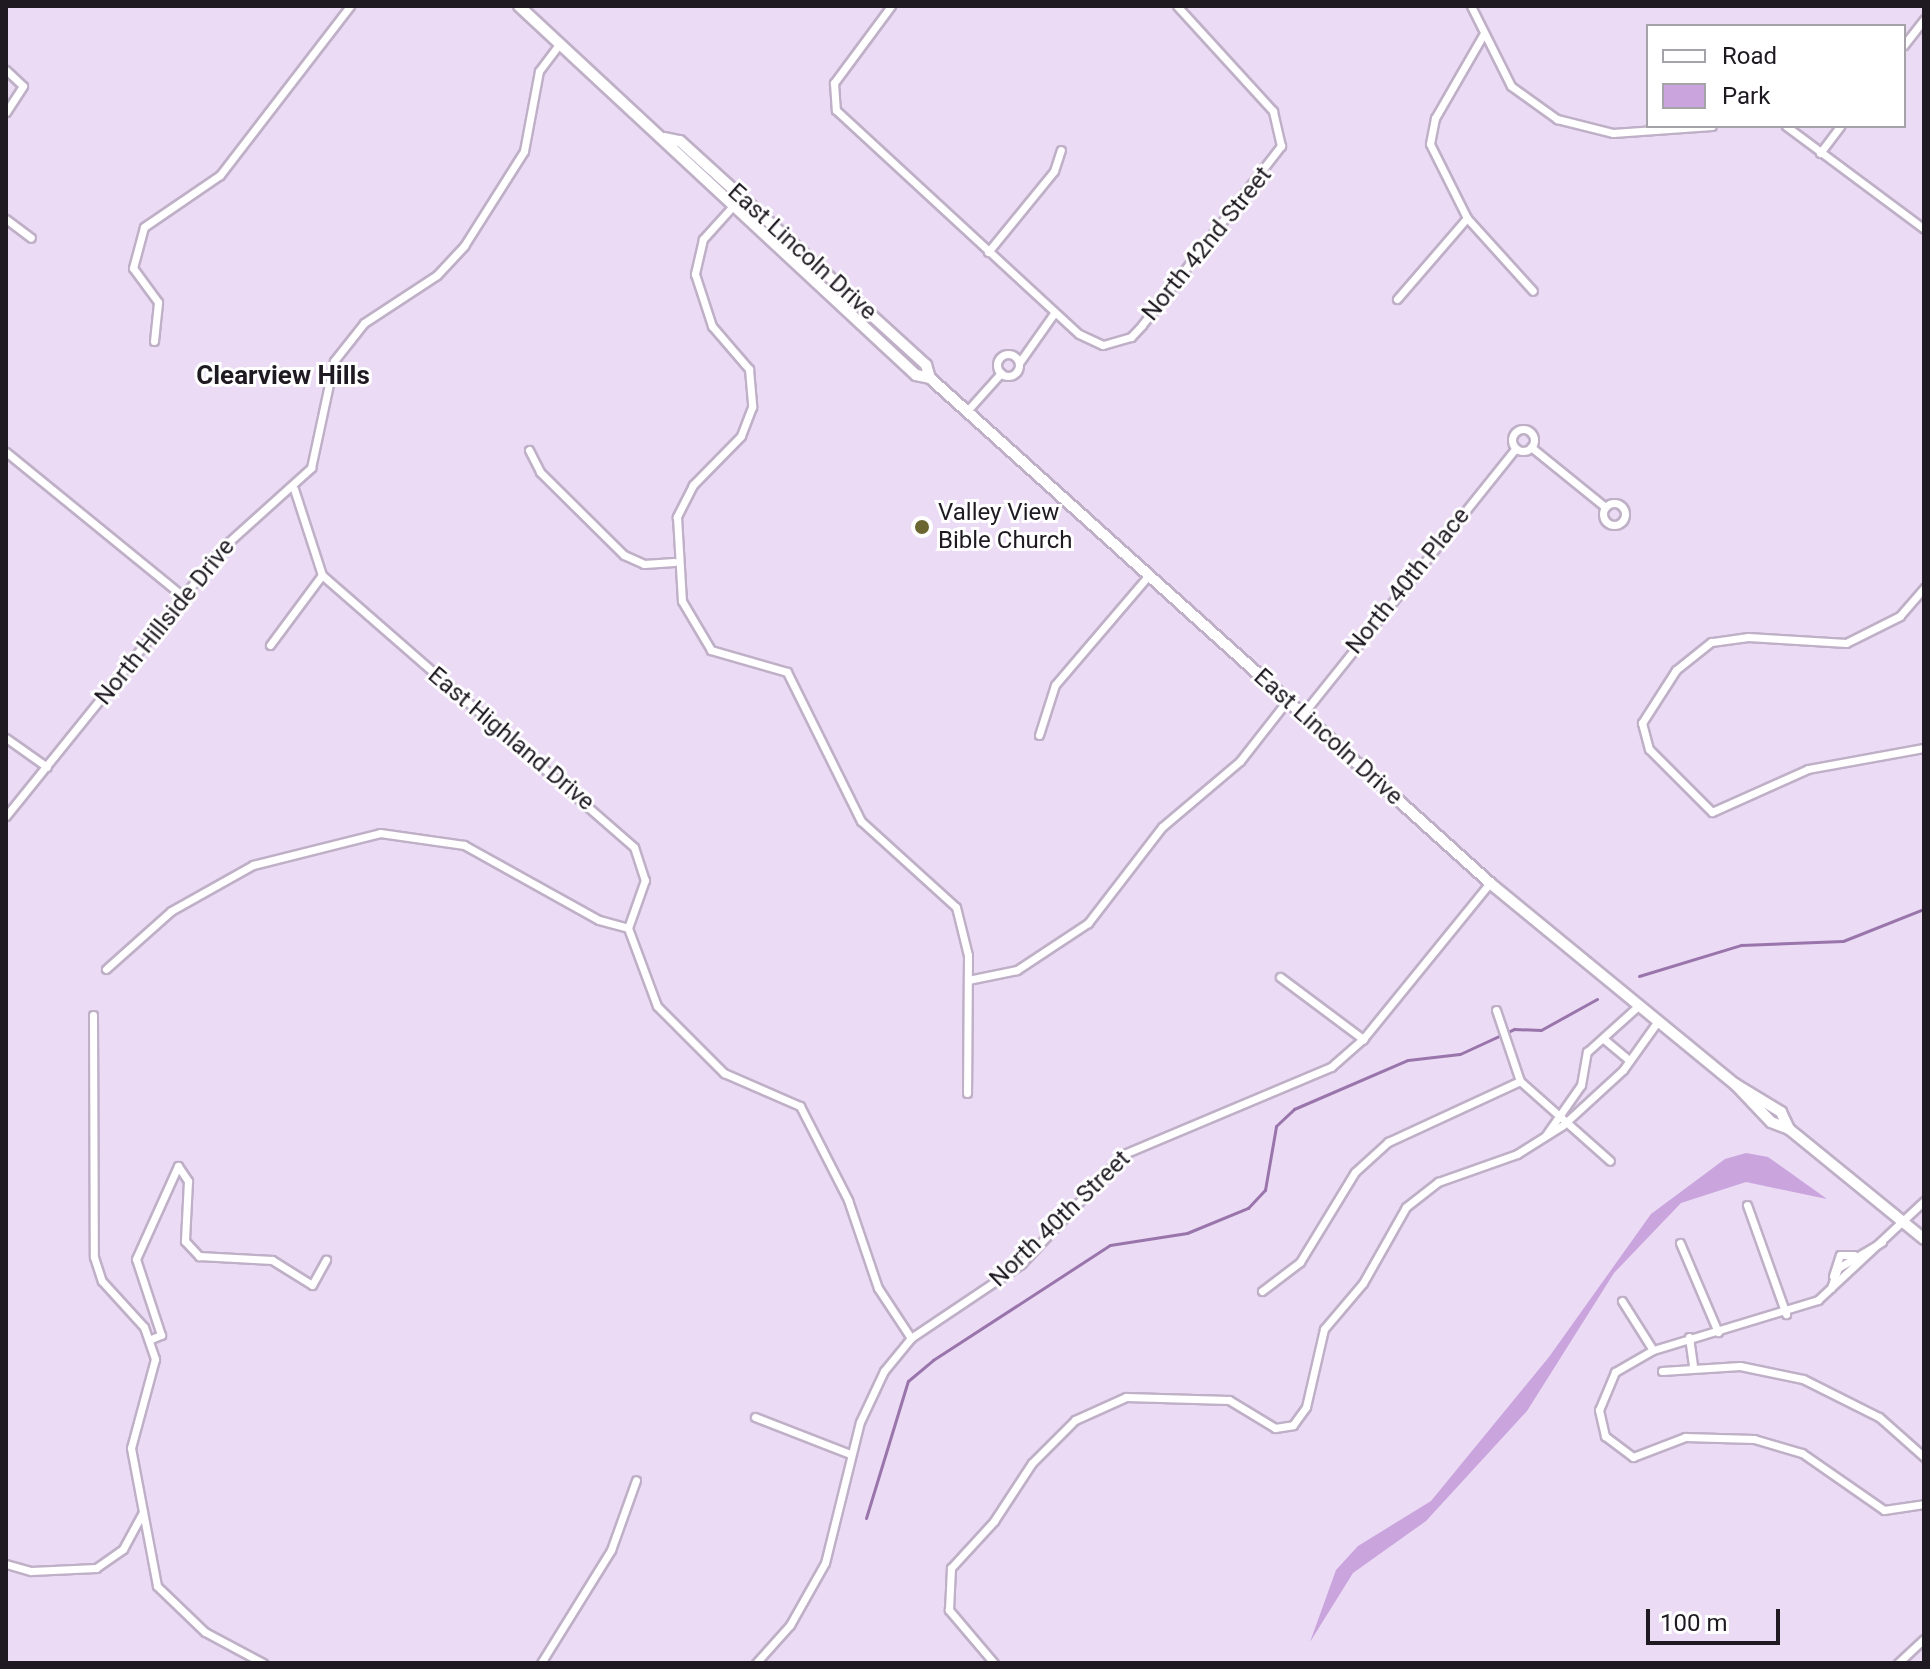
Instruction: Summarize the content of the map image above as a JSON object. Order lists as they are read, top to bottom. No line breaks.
{"streets":{"main road":["East Lincoln Drive"],"street":["North 42nd Street","North 40th Place","North Hillside Drive","East Highland Drive","North 40th Street"]},"crossings":[["East Lincoln Drive","North 40th Place"],["East Lincoln Drive","North Hillside Drive"],["East Lincoln Drive","North 40th Street"]],"districts":["Clearview Hills"],"places":["Valley View Bible Church"],"legend":["Road","Park"],"scale_bar":"100 m"}
